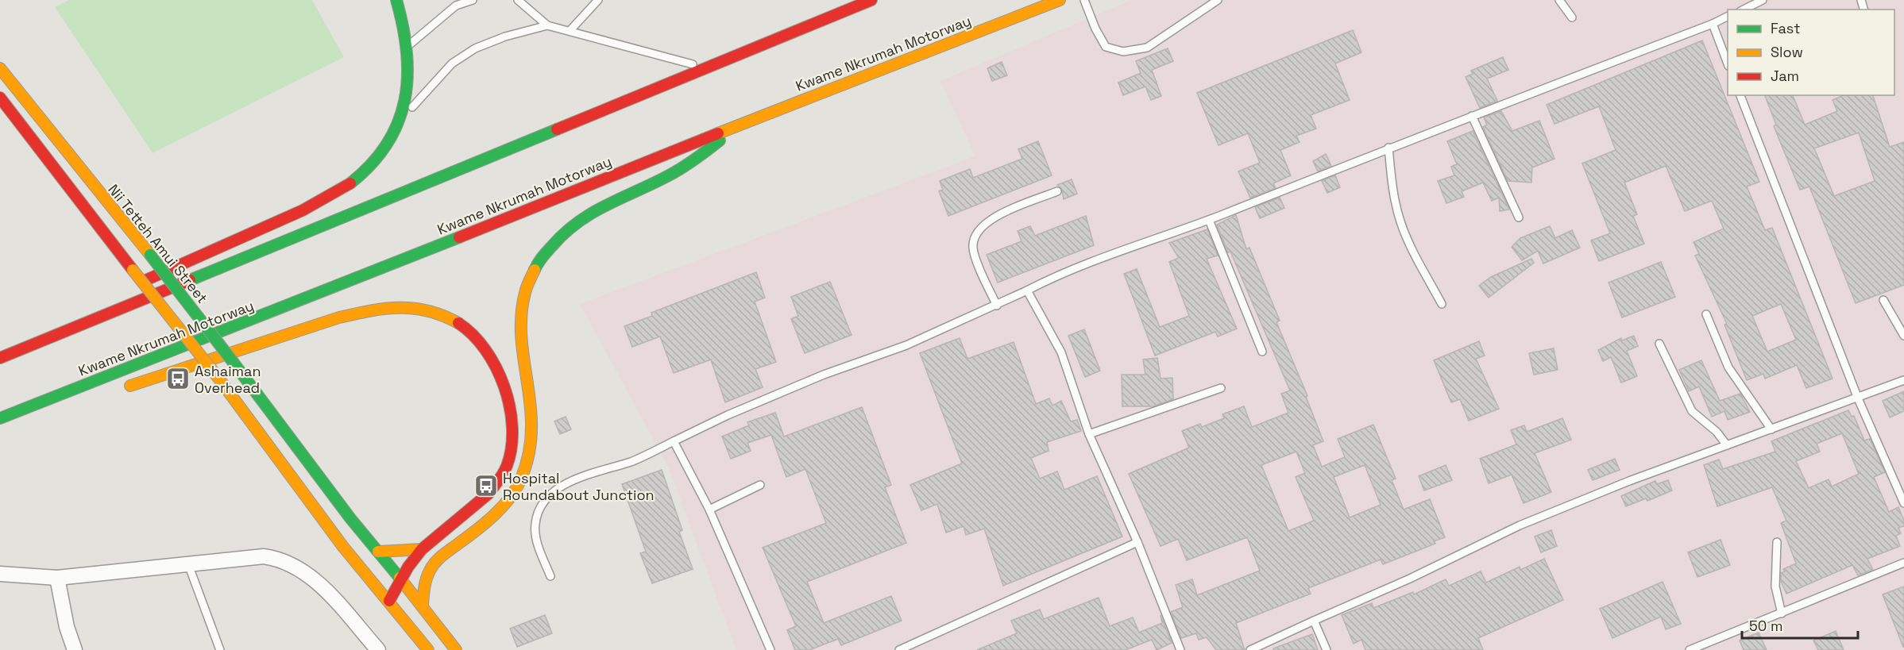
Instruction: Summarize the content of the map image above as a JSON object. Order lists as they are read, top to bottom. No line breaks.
{"streets":{"main road":["Kwame Nkrumah Motorway","Nii Tetteh Amui Street"]},"places":{"bus stop":["Ashaiman Overhead","Hospital Roundabout Junction"]},"legend":["Fast","Slow","Jam"],"scale_bar":"50 m"}
